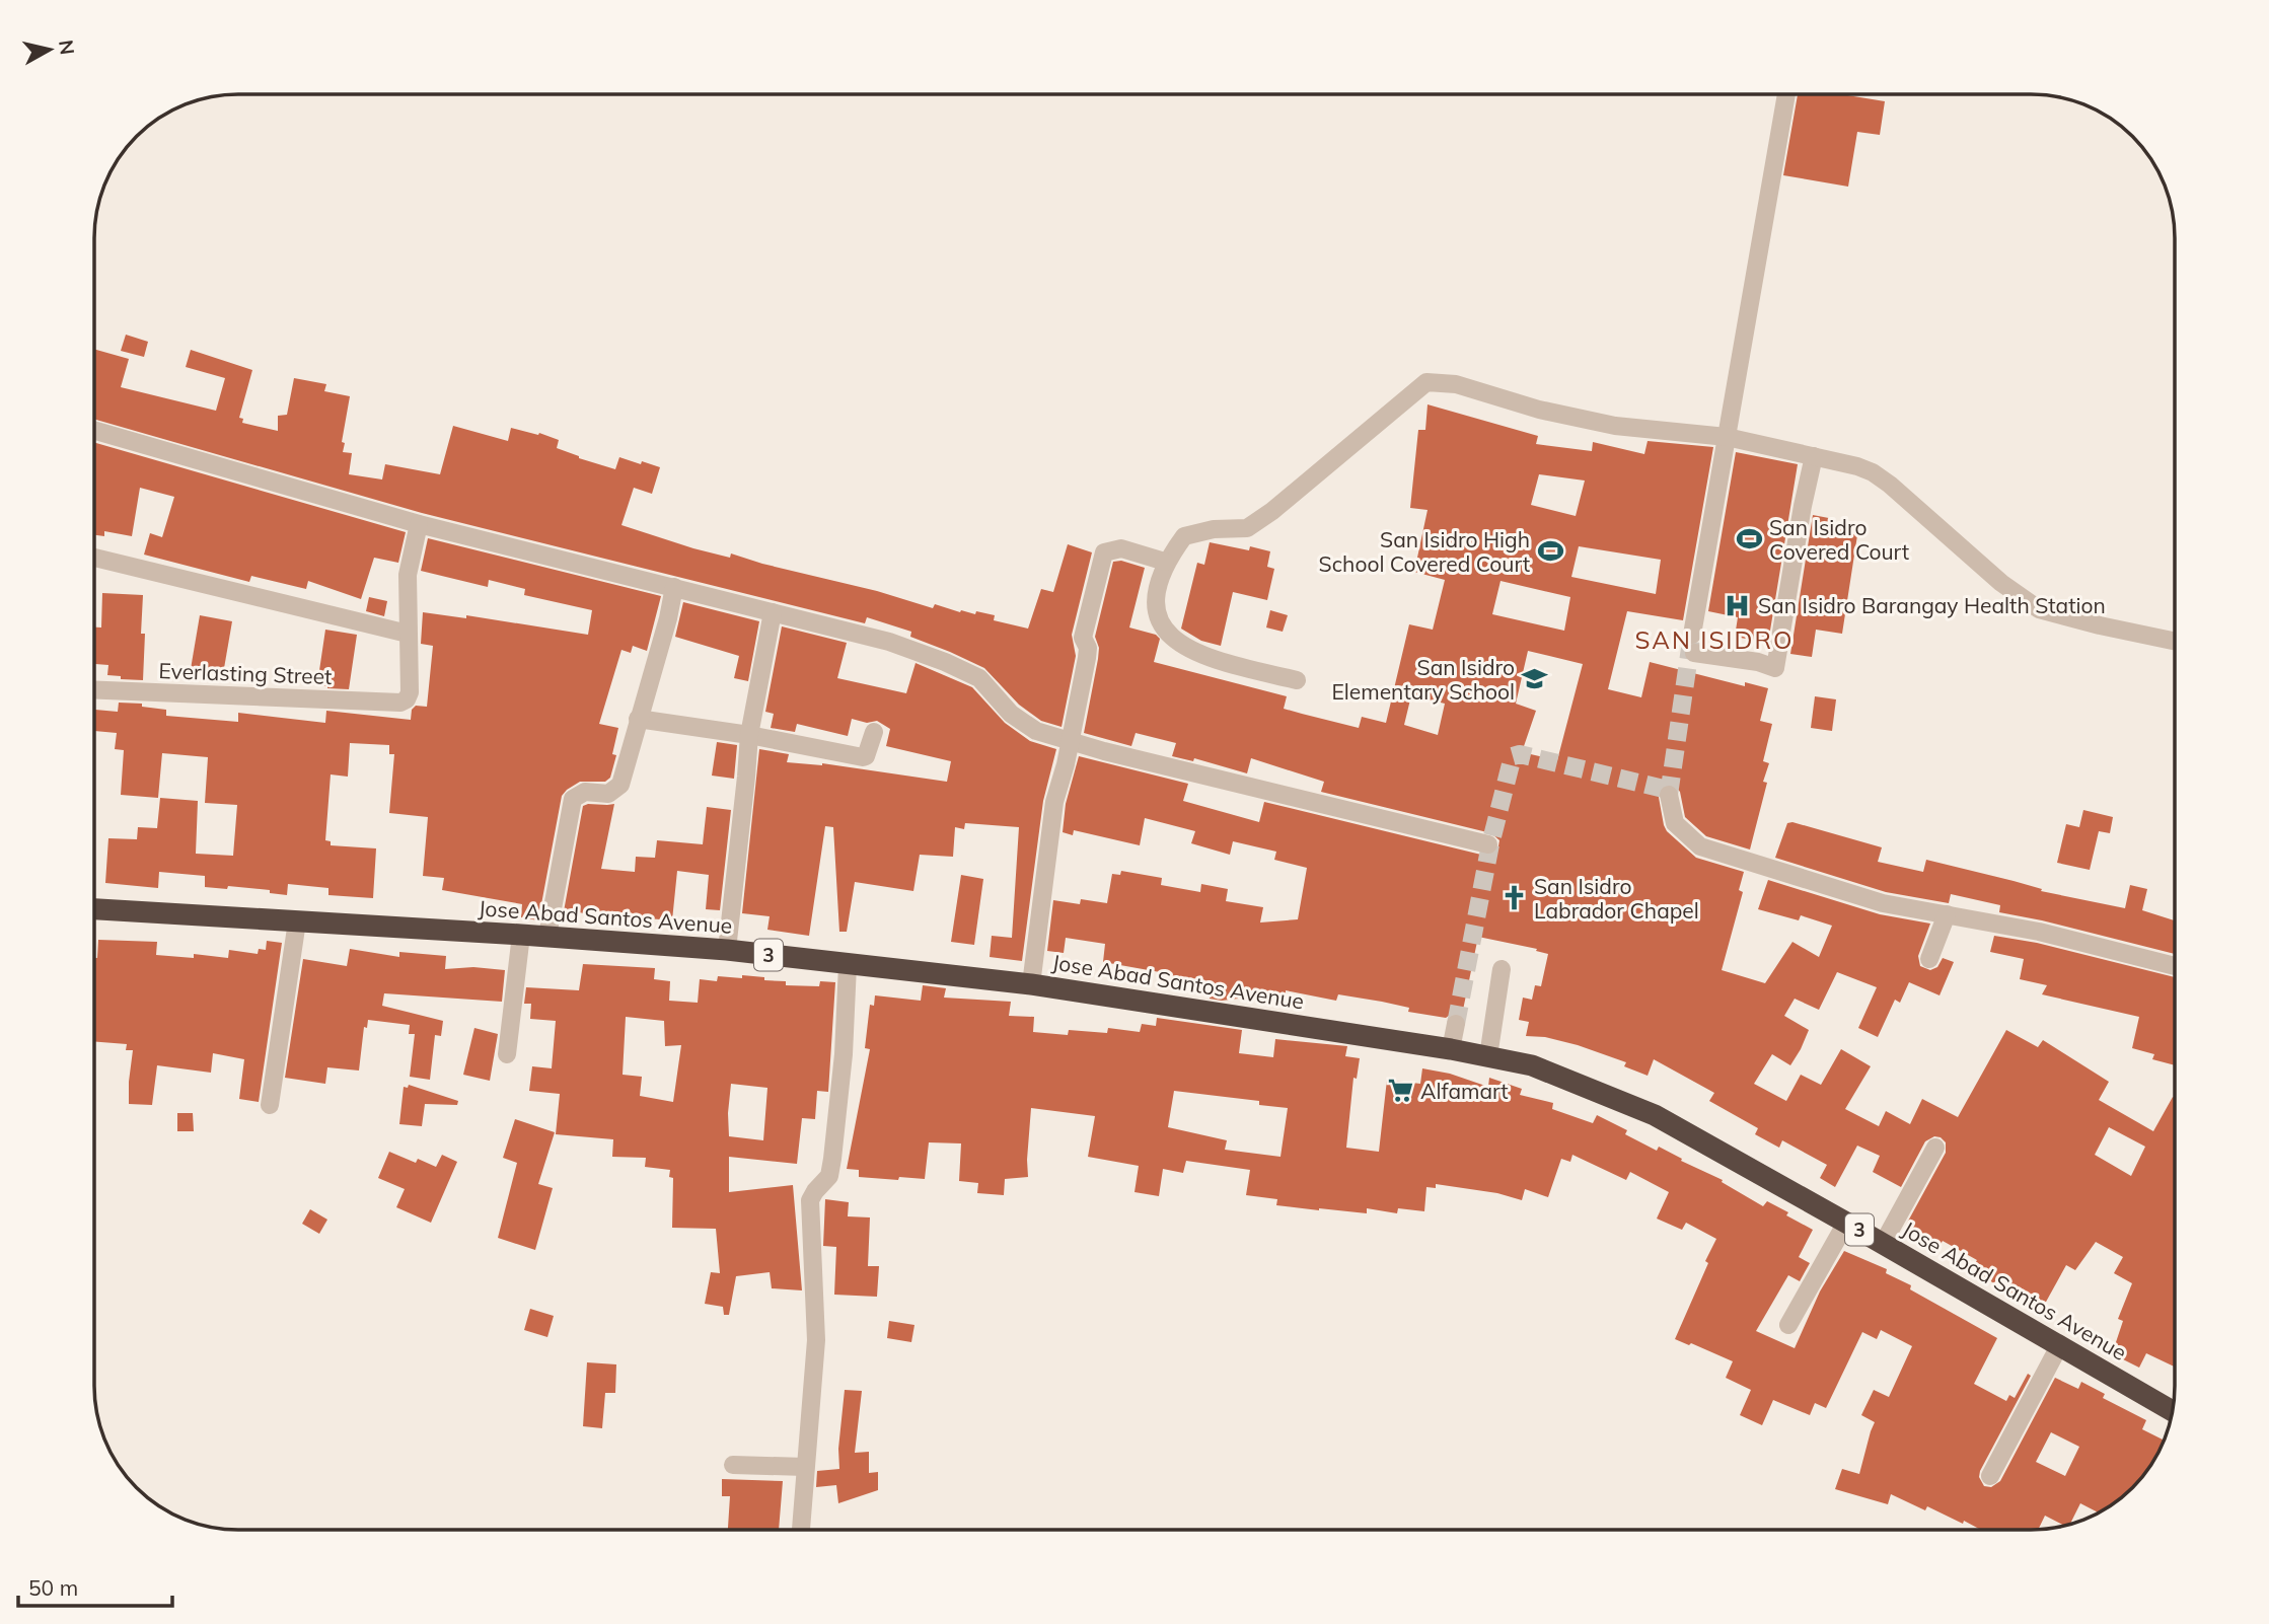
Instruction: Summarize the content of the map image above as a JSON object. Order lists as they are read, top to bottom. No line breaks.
{"streets":{"highway":["Jose Abad Santos Avenue","3"],"street":["Everlasting Street"]},"districts":["SAN ISIDRO"],"places":{"sports":["San Isidro Covered Court","San Isidro High School Covered Court"],"hospital":["San Isidro Barangay Health Station"],"school or university":["San Isidro Elementary School"],"church":["San Isidro Labrador Chapel"],"supermarket":["Alfamart"]},"scale_bar":"50 m","north":"right"}
